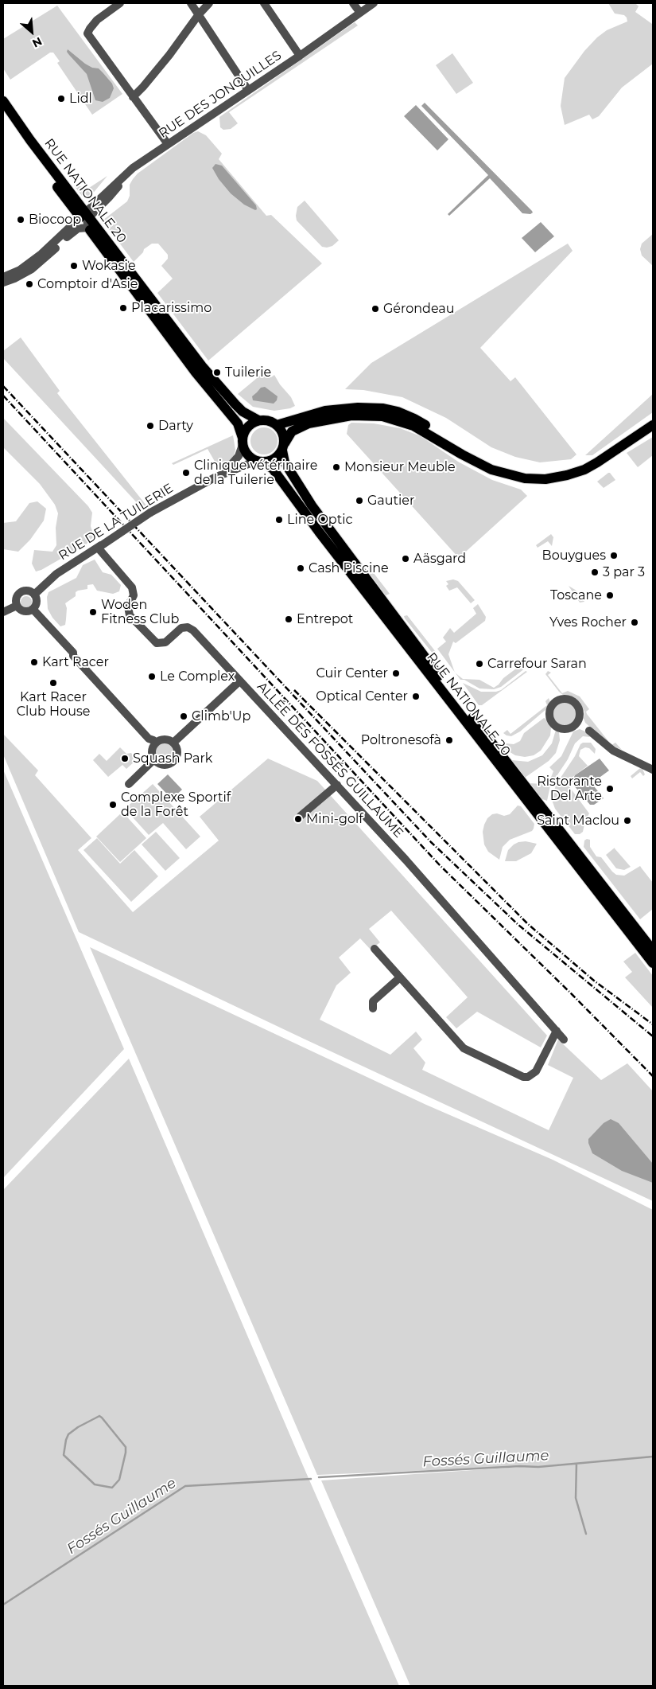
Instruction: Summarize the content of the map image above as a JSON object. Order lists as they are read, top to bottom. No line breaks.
{"streets":{"main road":["RUE NATIONALE 20"],"street":["RUE DES JONQUILLES","RUE DE LA TUILERIE","ALLÉE DES FOSSÉS GUILLAUME"]},"crossings":[["RUE DES JONQUILLES","RUE NATIONALE 20"],["RUE NATIONALE 20","RUE DE LA TUILERIE"],["RUE DE LA TUILERIE","ALLÉE DES FOSSÉS GUILLAUME"]],"water":["Fossés Guillaume"],"places":["Lidl","Biocoop","Wokasie","Comptoir d'Asie","Placarissimo","Gérondeau","Tuilerie","Darty","Monsieur Meuble","Clinique vétérinaire de la Tuilerie","Gautier","Line Optic","Bouygues","Aäsgard","Cash Piscine","3 par 3","Toscane","Woden Fitness Club","Entrepot","Yves Rocher","Kart Racer","Carrefour Saran","Cuir Center","Le Complex","Kart Racer Club House","Optical Center","Climb'Up","Poltronesofà","Squash Park","Ristorante Del Arte","Complexe Sportif de la Forêt","Mini-golf","Saint Maclou"],"north":"bottom right"}
